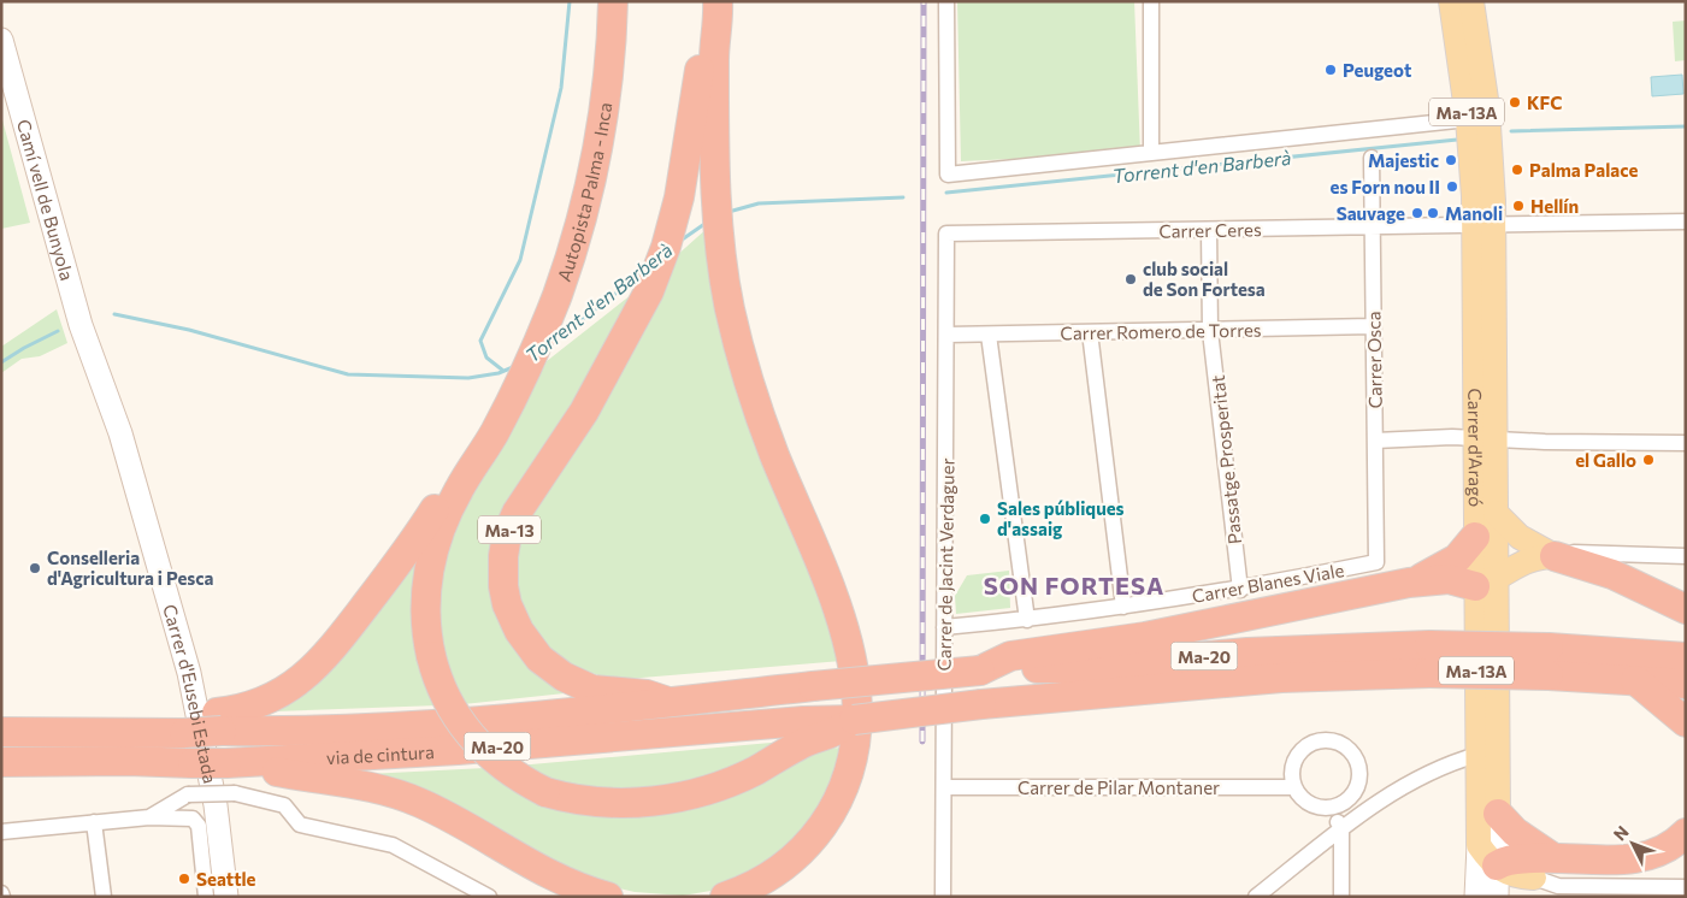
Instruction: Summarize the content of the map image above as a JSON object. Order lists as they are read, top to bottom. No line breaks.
{"streets":{"highway":["Autopista Palma - Inca","Ma-13","Ma-20","via de cintura"],"main road":["Ma-13A","Camí vell de Bunyola","Carrer d'Aragó","Carrer d'Eusebi Estada"],"street":["Carrer Ceres","Carrer Romero de Torres","Carrer Osca","Passatge Prosperitat","Carrer de Jacint Verdaguer","Carrer Blanes Viale","Carrer de Pilar Montaner"]},"crossings":[["Camí vell de Bunyola","Carrer d'Eusebi Estada"],["Carrer Ceres","Carrer Osca"],["Carrer Ceres","Carrer d'Aragó"],["Carrer Ceres","Passatge Prosperitat"],["Carrer Ceres","Carrer de Jacint Verdaguer"],["Carrer Romero de Torres","Carrer Osca"],["Carrer Romero de Torres","Passatge Prosperitat"],["Carrer Romero de Torres","Carrer de Jacint Verdaguer"],["Carrer Osca","Carrer Blanes Viale"],["Passatge Prosperitat","Carrer Blanes Viale"],["Ma-13","Ma-20"],["Ma-13","via de cintura"],["Carrer de Jacint Verdaguer","Carrer Blanes Viale"],["Carrer de Jacint Verdaguer","Carrer de Pilar Montaner"],["Ma-20","via de cintura"]],"districts":["SON FORTESA"],"water":["Torrent d'en Barberà"],"places":["Peugeot","KFC","Majestic","Palma Palace","es Forn nou II","Hellín","Sauvage","Manoli","club social de Son Fortesa","el Gallo","Sales públiques d'assaig","Conselleria d'Agricultura i Pesca","Seattle"],"north":"top left"}
